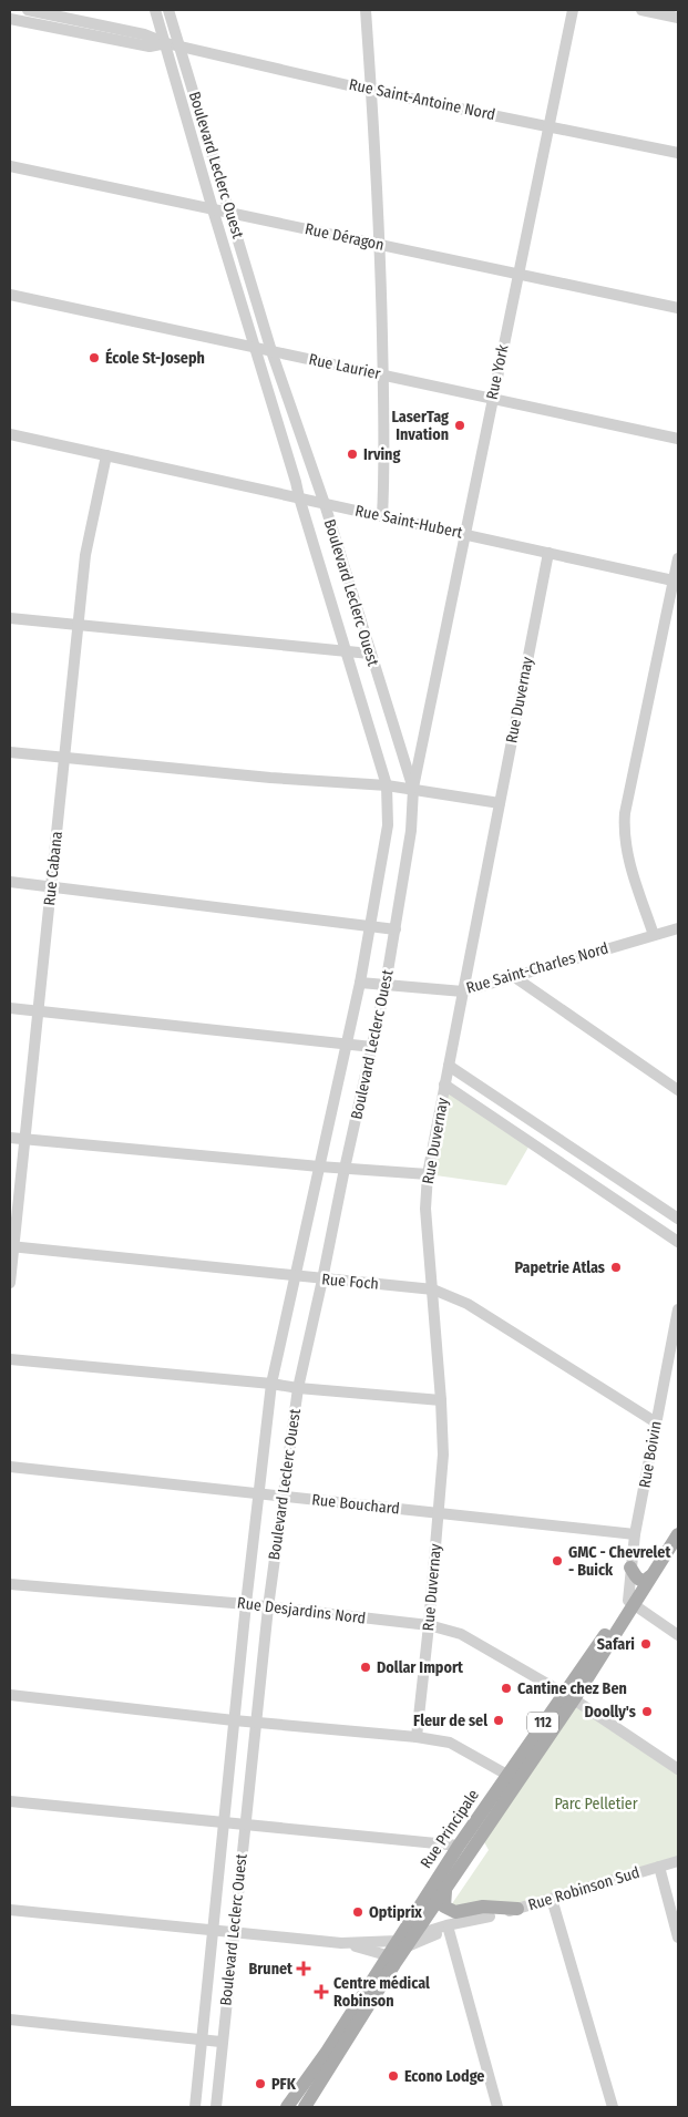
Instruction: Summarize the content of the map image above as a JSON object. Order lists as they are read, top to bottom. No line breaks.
{"streets":{"main road":["112","Rue Principale"],"street":["Rue Saint-Antoine Nord","Boulevard Leclerc Ouest","Rue Déragon","Rue Laurier","Rue York","Rue Saint-Hubert","Rue Duvernay","Rue Cabana","Rue Saint-Charles Nord","Rue Foch","Rue Boivin","Rue Bouchard","Rue Desjardins Nord","Rue Robinson Sud"]},"crossings":[["Rue Saint-Antoine Nord","Boulevard Leclerc Ouest"],["Rue Saint-Antoine Nord","Rue York"],["Boulevard Leclerc Ouest","Rue Déragon"],["Boulevard Leclerc Ouest","Rue Laurier"],["Boulevard Leclerc Ouest","Rue York"],["Boulevard Leclerc Ouest","Rue Saint-Hubert"],["Boulevard Leclerc Ouest","Rue Saint-Charles Nord"],["Boulevard Leclerc Ouest","Rue Foch"],["Boulevard Leclerc Ouest","Rue Bouchard"],["Boulevard Leclerc Ouest","Rue Desjardins Nord"],["Rue Déragon","Rue York"],["Rue Laurier","Rue York"],["Rue York","Rue Saint-Hubert"],["Rue Saint-Hubert","Rue Duvernay"],["Rue Saint-Hubert","Rue Cabana"],["Rue Duvernay","Rue Saint-Charles Nord"],["Rue Duvernay","Rue Foch"],["Rue Duvernay","Rue Bouchard"],["Rue Duvernay","Rue Desjardins Nord"],["Rue Cabana","Rue Foch"],["Rue Foch","Rue Boivin"],["Rue Boivin","Rue Bouchard"],["Rue Boivin","Rue Principale"],["Rue Desjardins Nord","Rue Principale"],["Rue Principale","Rue Robinson Sud"]],"parks":["Parc Pelletier"],"places":{"other":["École St-Joseph","LaserTag Invation","Irving","Papetrie Atlas","GMC - Chevrelet - Buick","Safari","Dollar Import","Cantine chez Ben","Doolly's","Fleur de sel","Optiprix","Econo Lodge","PFK"],"health":["Brunet","Centre médical Robinson"]}}
